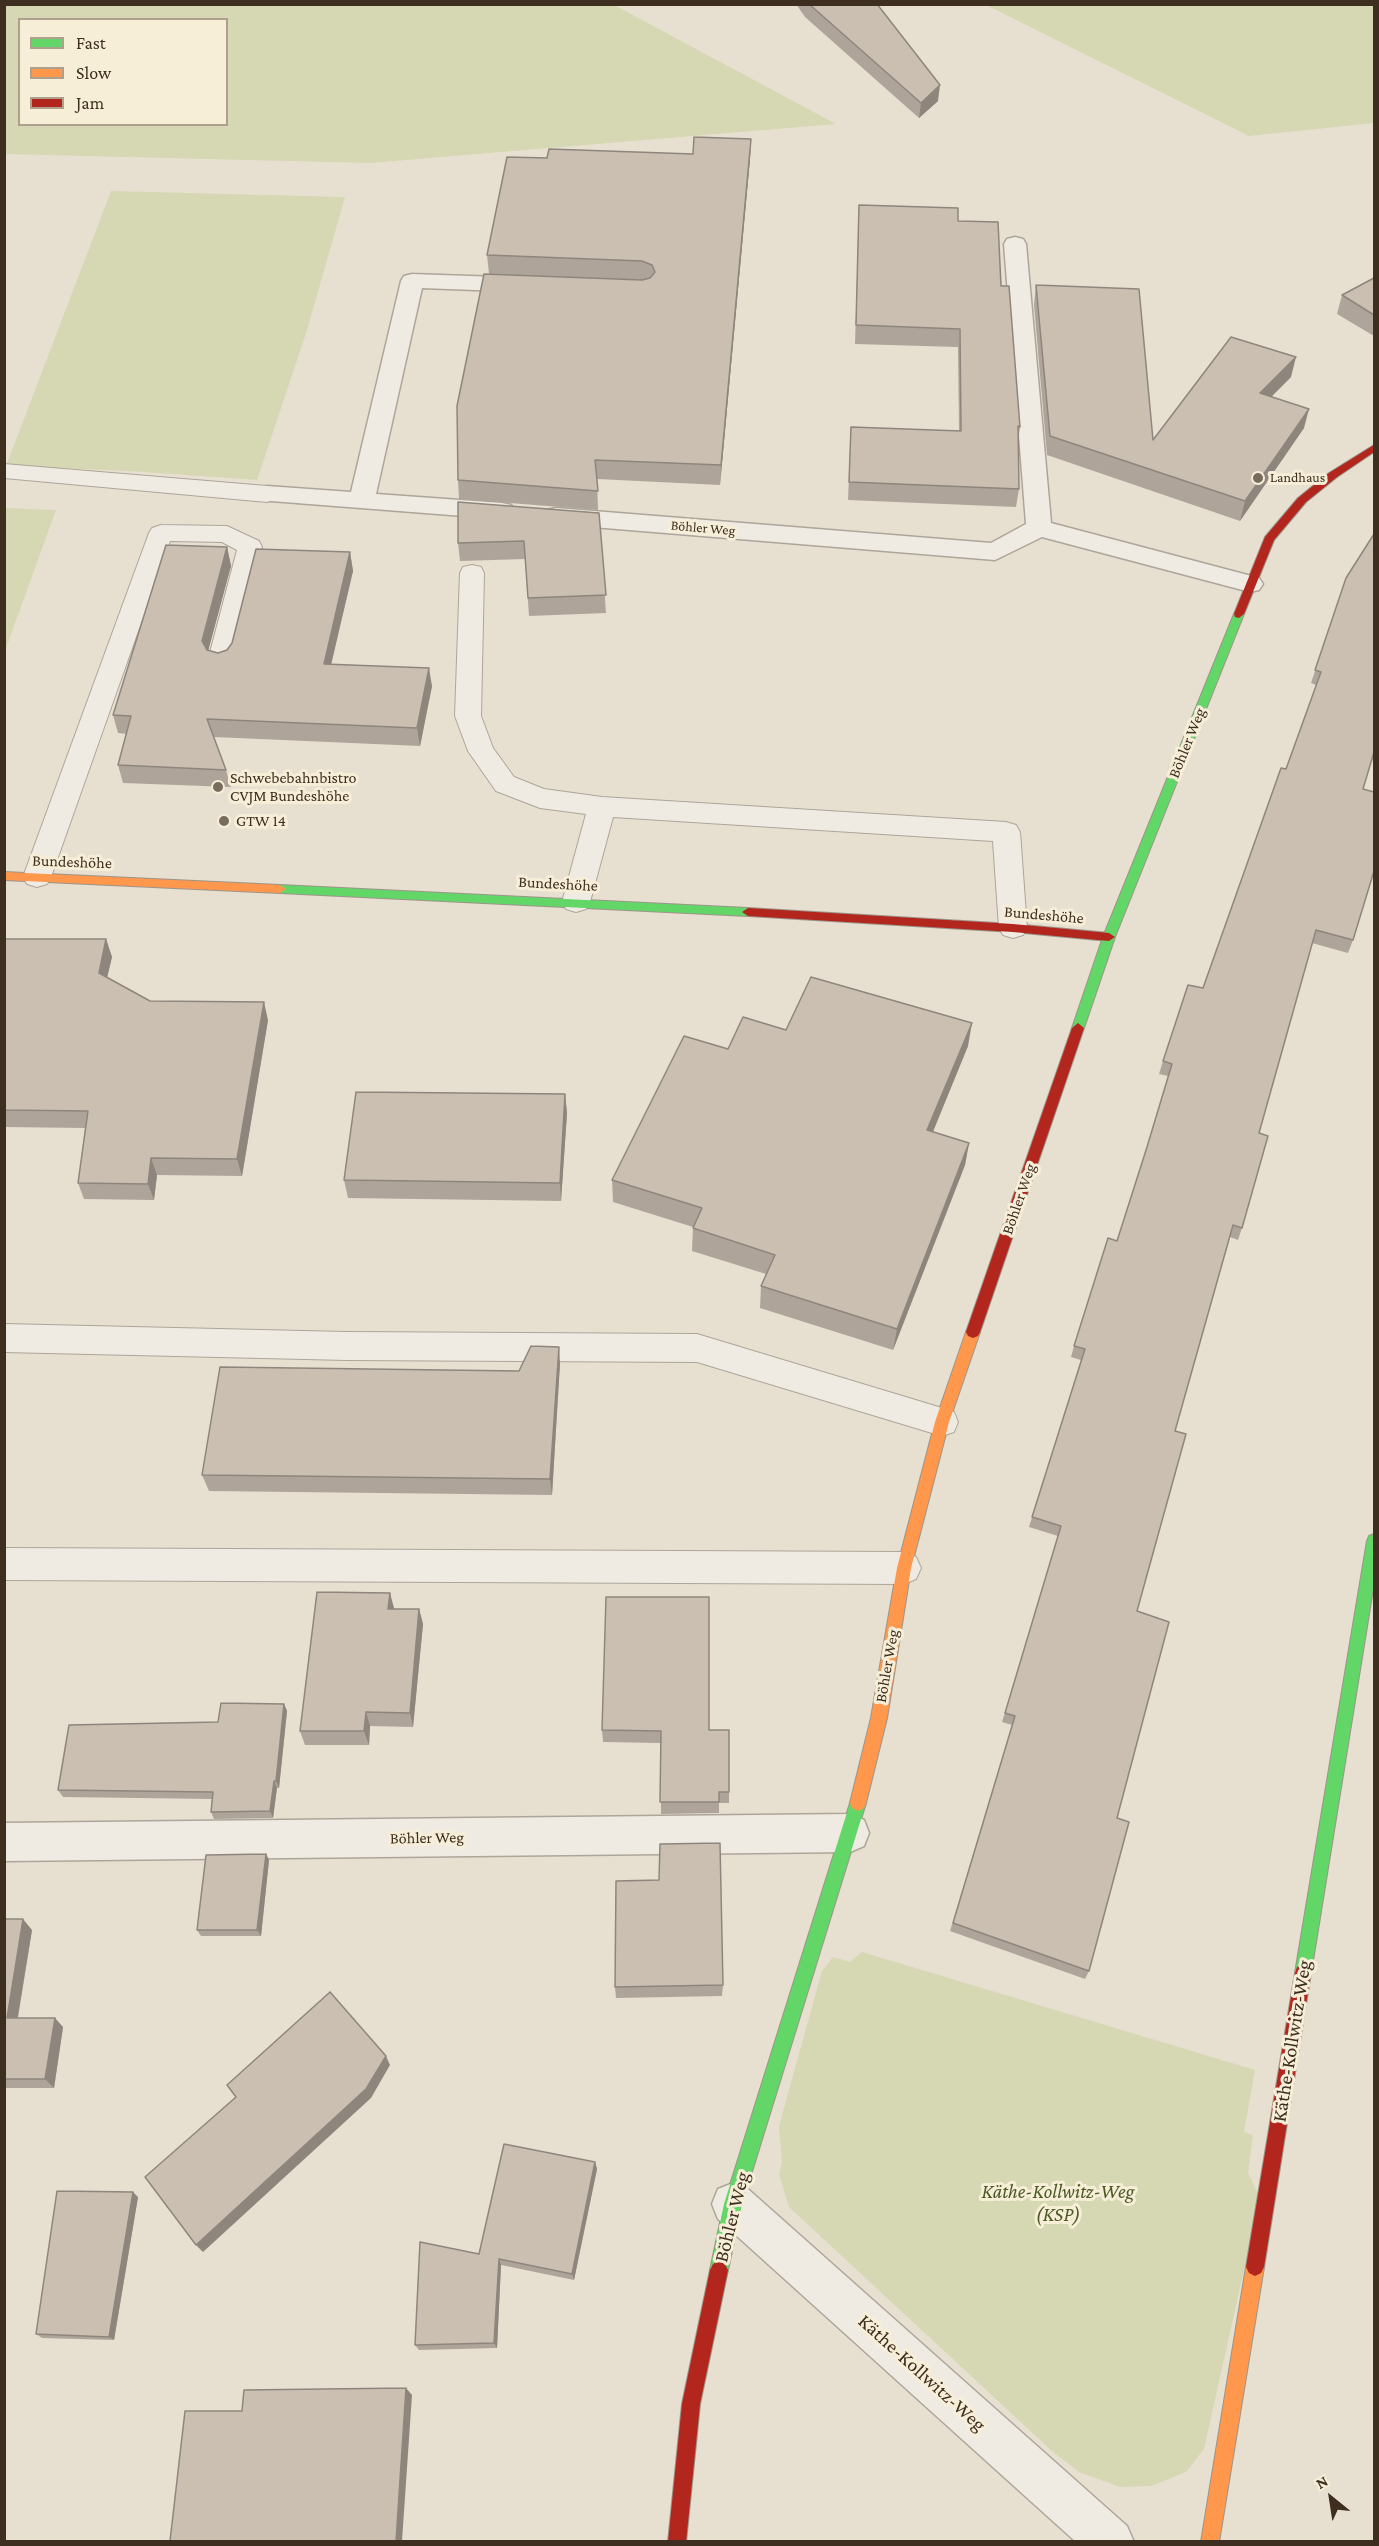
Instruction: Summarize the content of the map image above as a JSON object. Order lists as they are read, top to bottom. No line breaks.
{"streets":{"street":["Böhler Weg","Bundeshöhe","Käthe-Kollwitz-Weg"]},"crossings":[["Böhler Weg","Bundeshöhe"],["Böhler Weg","Käthe-Kollwitz-Weg"]],"parks":["Käthe-Kollwitz-Weg (KSP)"],"places":["Landhaus","Schwebebahnbistro CVJM Bundeshöhe","GTW 14"],"legend":["Fast","Slow","Jam"],"north":"top left"}
